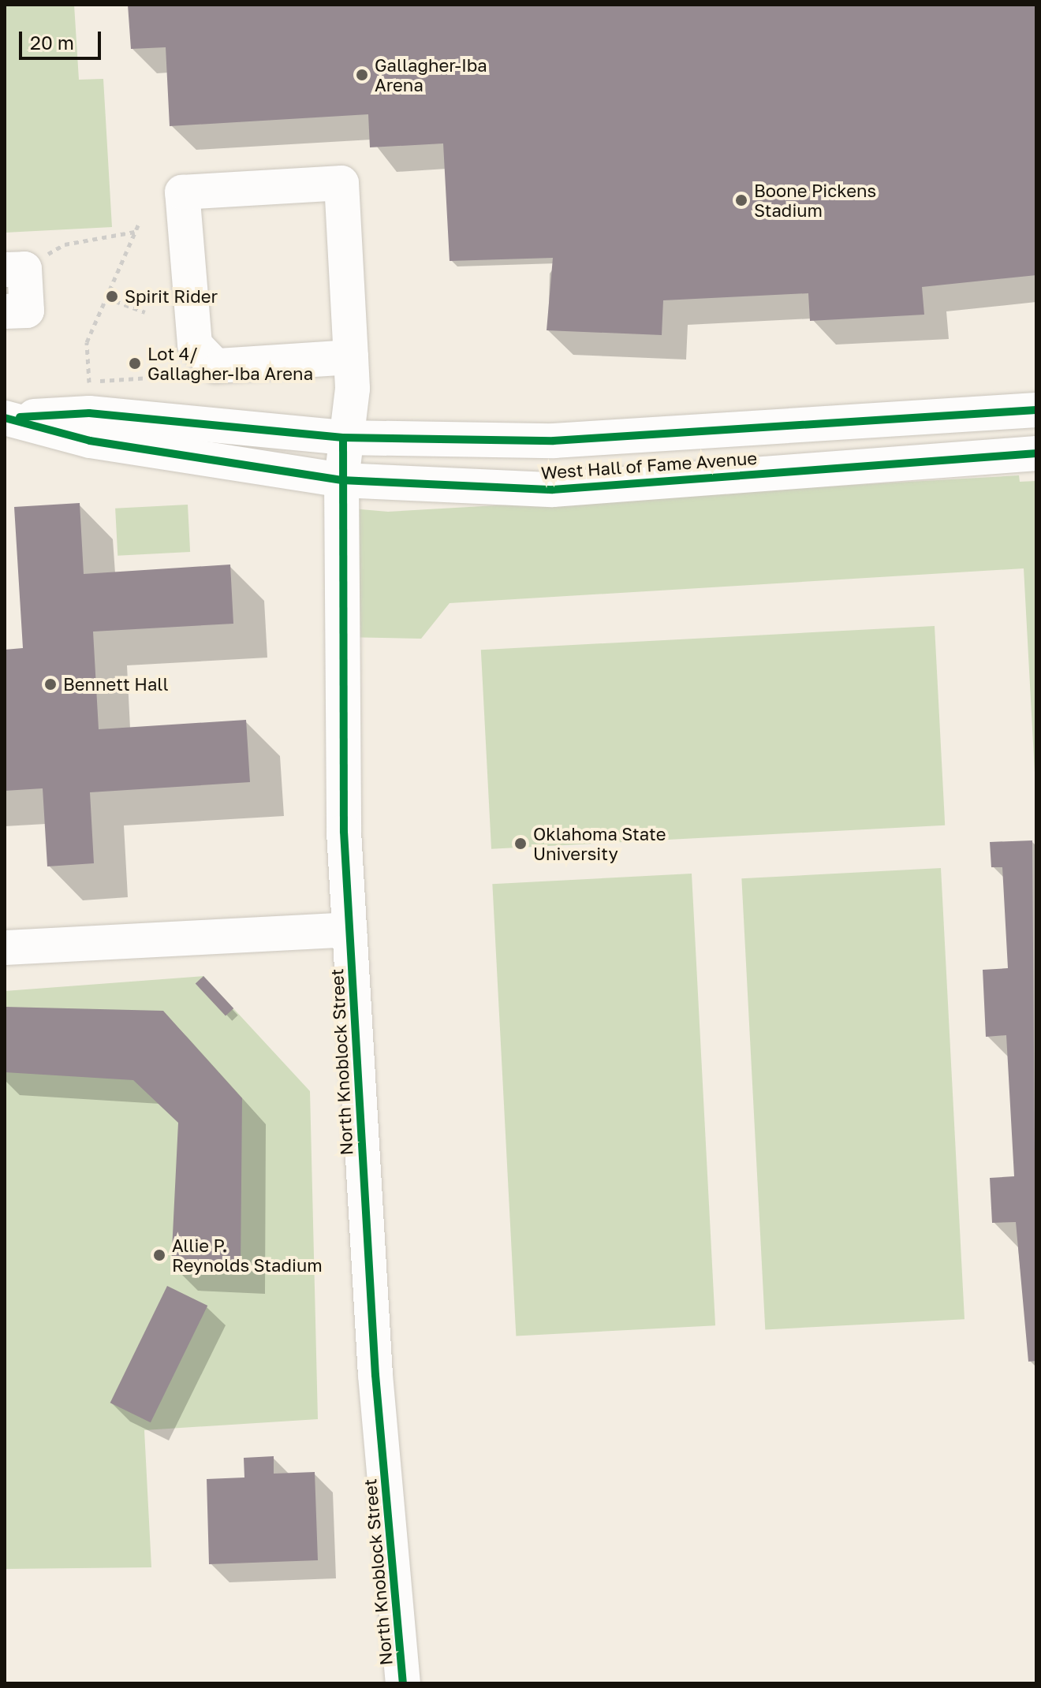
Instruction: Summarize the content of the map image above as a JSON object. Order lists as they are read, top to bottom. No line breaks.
{"streets":{"main road":["West Hall of Fame Avenue","North Knoblock Street"]},"crossings":[["West Hall of Fame Avenue","North Knoblock Street"]],"places":["Gallagher-Iba Arena","Boone Pickens Stadium","Spirit Rider","Lot 4/ Gallagher-Iba Arena","Bennett Hall","Oklahoma State University","Allie P. Reynolds Stadium"],"scale_bar":"20 m"}
